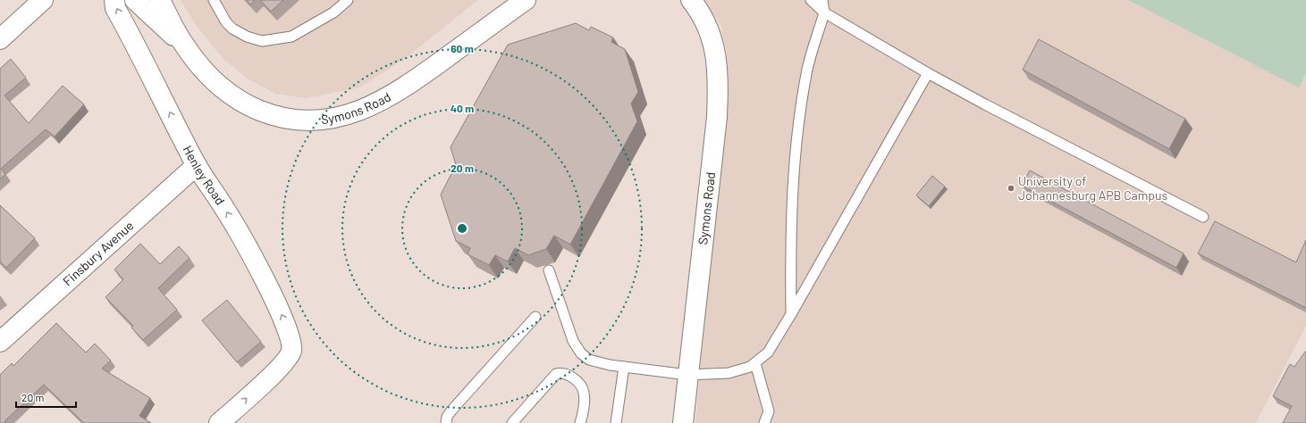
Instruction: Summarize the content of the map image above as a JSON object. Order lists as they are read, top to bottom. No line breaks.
{"streets":{"main road":["Symons Road","Henley Road","Finsbury Avenue"]},"crossings":[["Henley Road","Finsbury Avenue"]],"one_way":["Henley Road"],"places":["University of Johannesburg APB Campus"],"scale_bar":"20 m","rings":["60 m","40 m","20 m"]}
